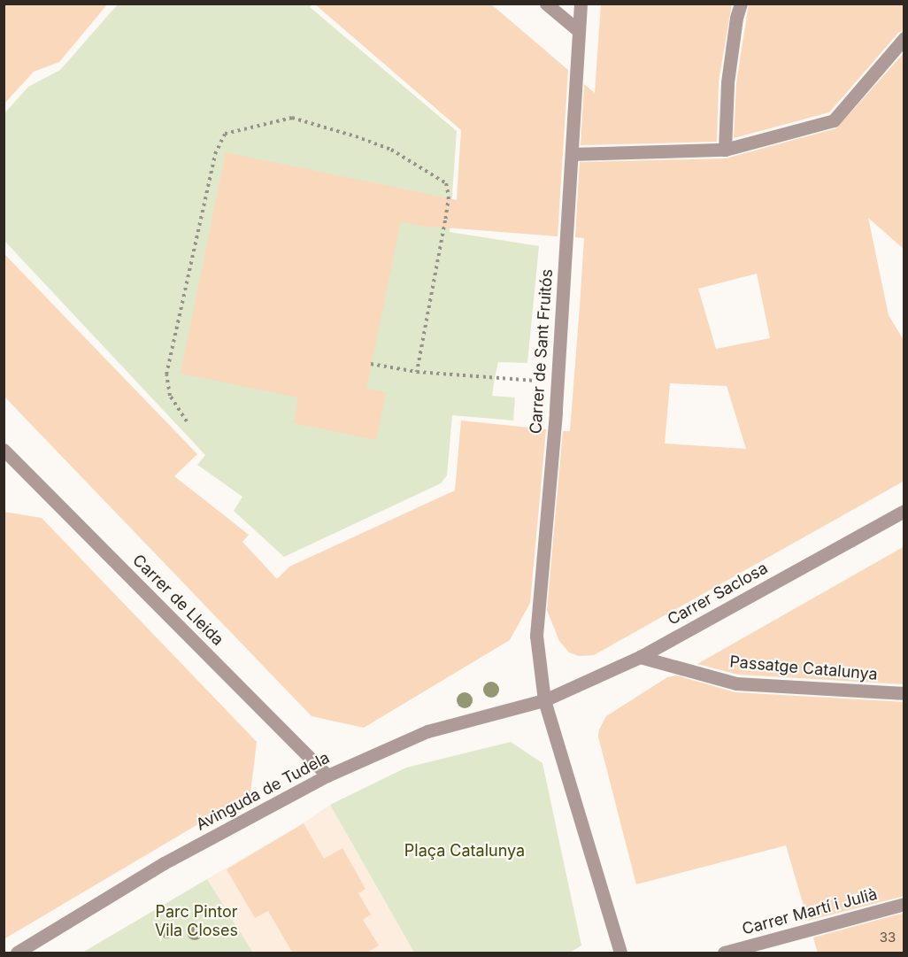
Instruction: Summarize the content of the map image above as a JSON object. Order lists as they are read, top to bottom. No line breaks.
{"streets":{"street":["Carrer de Sant Fruitós","Carrer Saclosa","Carrer de Lleida","Passatge Catalunya","Avinguda de Tudela","Carrer Martí i Julià"]},"crossings":[["Carrer de Sant Fruitós","Carrer Saclosa"],["Carrer de Sant Fruitós","Avinguda de Tudela"],["Carrer Saclosa","Passatge Catalunya"],["Carrer Saclosa","Avinguda de Tudela"],["Carrer de Lleida","Avinguda de Tudela"]],"parks":["Plaça Catalunya","Parc Pintor Vila Closes"],"house_numbers":["33"]}
